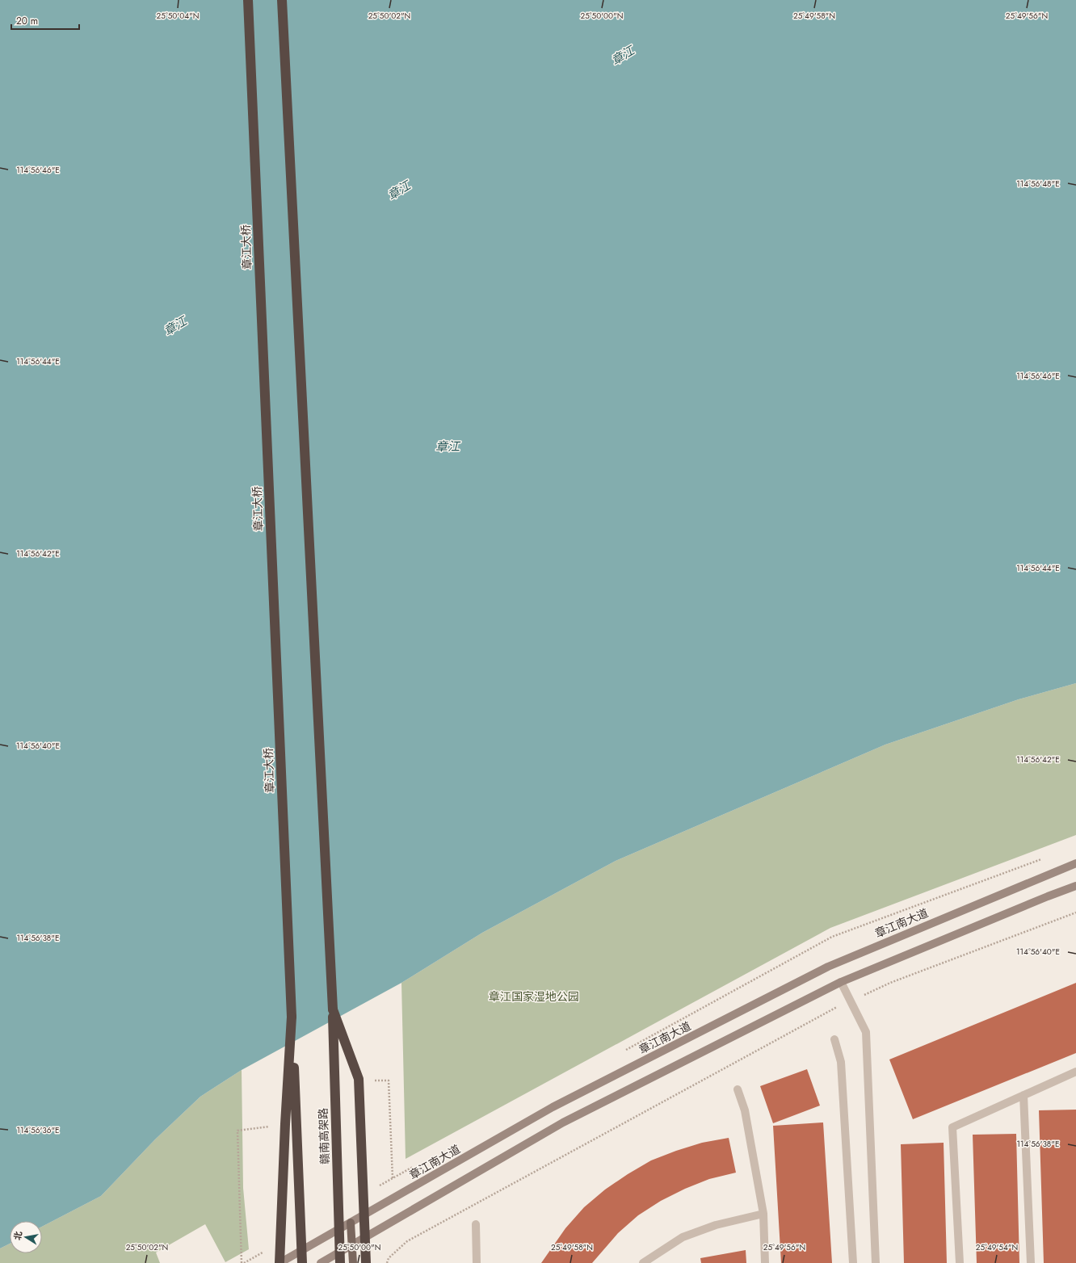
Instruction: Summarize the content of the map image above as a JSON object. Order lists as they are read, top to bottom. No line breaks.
{"streets":{"highway":["章江大桥","赣南高架路"],"main road":["章江南大道"]},"water":["章江"],"parks":["章江国家湿地公园"],"scale_bar":"20 m","north":"left","coordinates":["25°50'04\"N","25°50'02\"N","25°50'00\"N","25°49'58\"N","25°49'56\"N","114°56'46\"E","114°56'48\"E","114°56'44\"E","114°56'42\"E","114°56'40\"E","114°56'38\"E","114°56'36\"E","25°49'54\"N"]}
